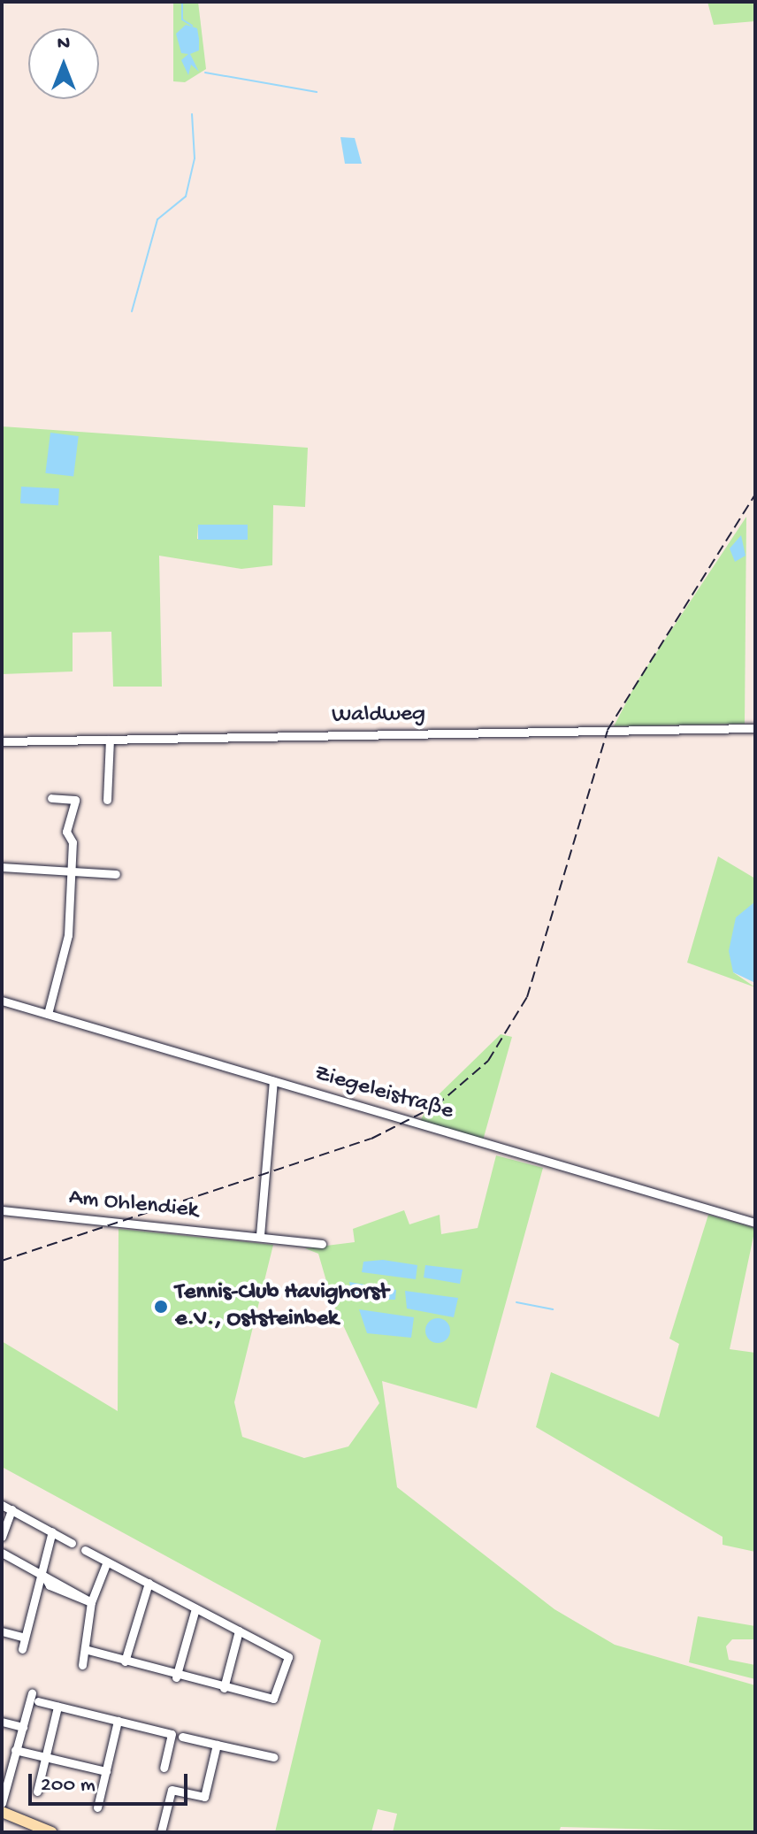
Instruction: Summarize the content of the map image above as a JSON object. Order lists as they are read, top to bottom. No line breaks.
{"streets":{"street":["Waldweg","Ziegeleistraße","Am Ohlendiek"]},"places":["Tennis-Club Havighorst e.V., Oststeinbek"],"scale_bar":"200 m","north":"top"}
